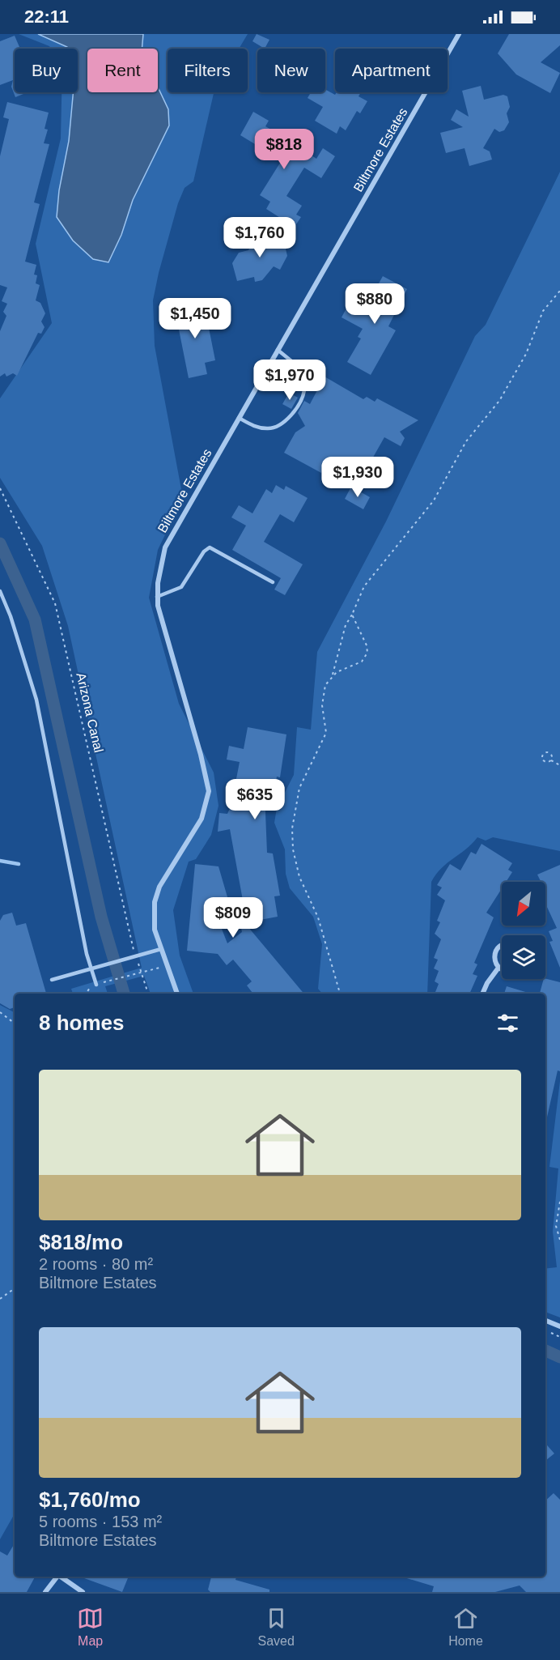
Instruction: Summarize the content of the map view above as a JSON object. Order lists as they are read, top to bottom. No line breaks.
{"streets":{"street":["Biltmore Estates"],"path":["Arizona Canal"]},"north":"bottom left","page":{"status":"22:11","chip":["Buy","Rent","Filters","New","Apartment"],"price":["$818","$1,760","$880","$1,450","$1,970","$1,930","$635","$809"],"heading":"8 homes","list":[{"name":"$818/mo","note":"2 rooms · 80 m² · Biltmore Estates"},{"name":"$1,760/mo","note":"5 rooms · 153 m² · Biltmore Estates"}],"tabs":["Map","Saved","Home"]}}
